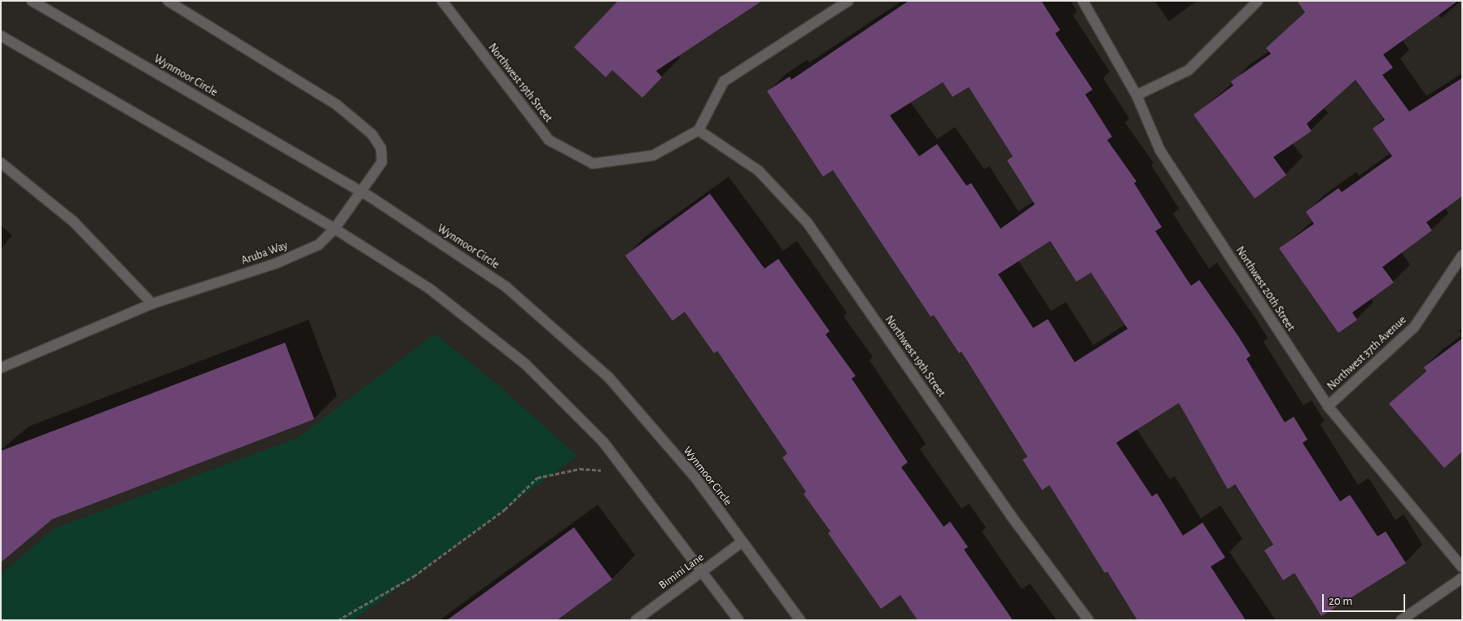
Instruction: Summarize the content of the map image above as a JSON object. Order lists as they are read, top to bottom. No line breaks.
{"streets":{"street":["Wynmoor Circle","Northwest 19th Street","Aruba Way","Northwest 20th Street","Northwest 37th Avenue","Bimini Lane"]},"crossings":[["Wynmoor Circle","Aruba Way"],["Wynmoor Circle","Bimini Lane"],["Northwest 20th Street","Northwest 37th Avenue"]],"scale_bar":"20 m"}
